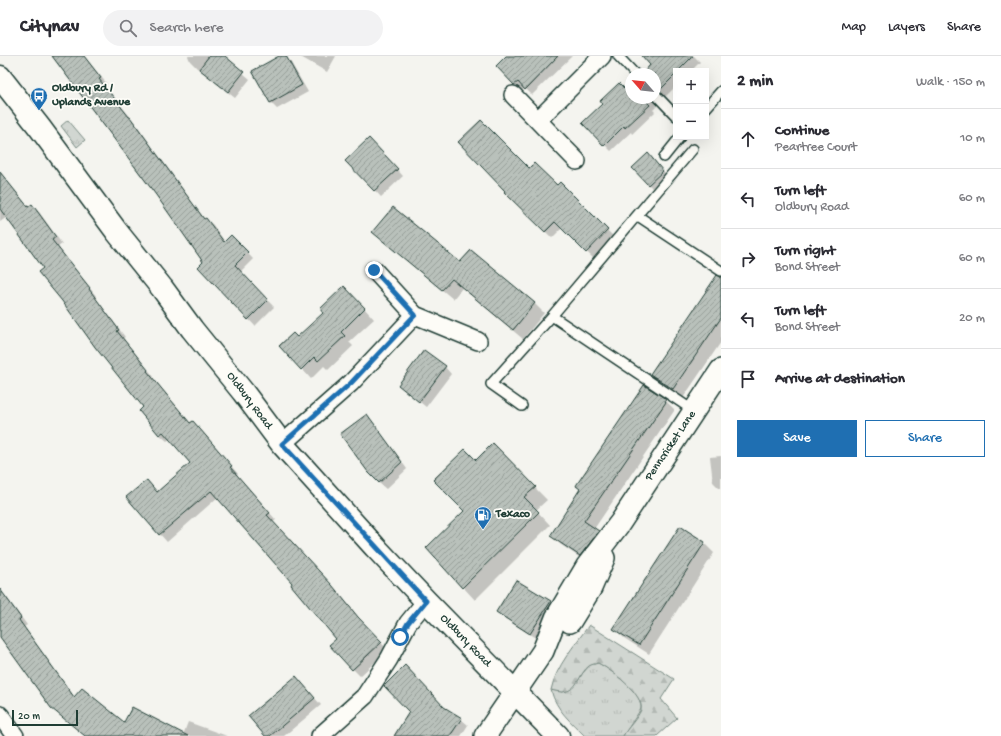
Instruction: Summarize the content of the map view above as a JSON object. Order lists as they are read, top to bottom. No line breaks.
{"streets":{"main road":["Oldbury Road"],"street":["Penncricket Lane"]},"crossings":[["Oldbury Road","Penncricket Lane"]],"places":{"bus stop":["Oldbury Rd / Uplands Avenue"],"fuel station":["Texaco"]},"scale_bar":"20 m","north":"top left","page":{"header":"Citynav","search":"Search here","nav":["Map","Layers","Share"],"heading":["2 min","Walk · 150 m"],"map_buttons":["+","−"],"list":[["Continue","Peartree Court","10 m"],["Turn left","Oldbury Road","60 m"],["Turn right","Bond Street","60 m"],["Turn left","Bond Street","20 m"],"Arrive at destination"],"buttons":["Save","Share"],"scale":"20 m"}}
